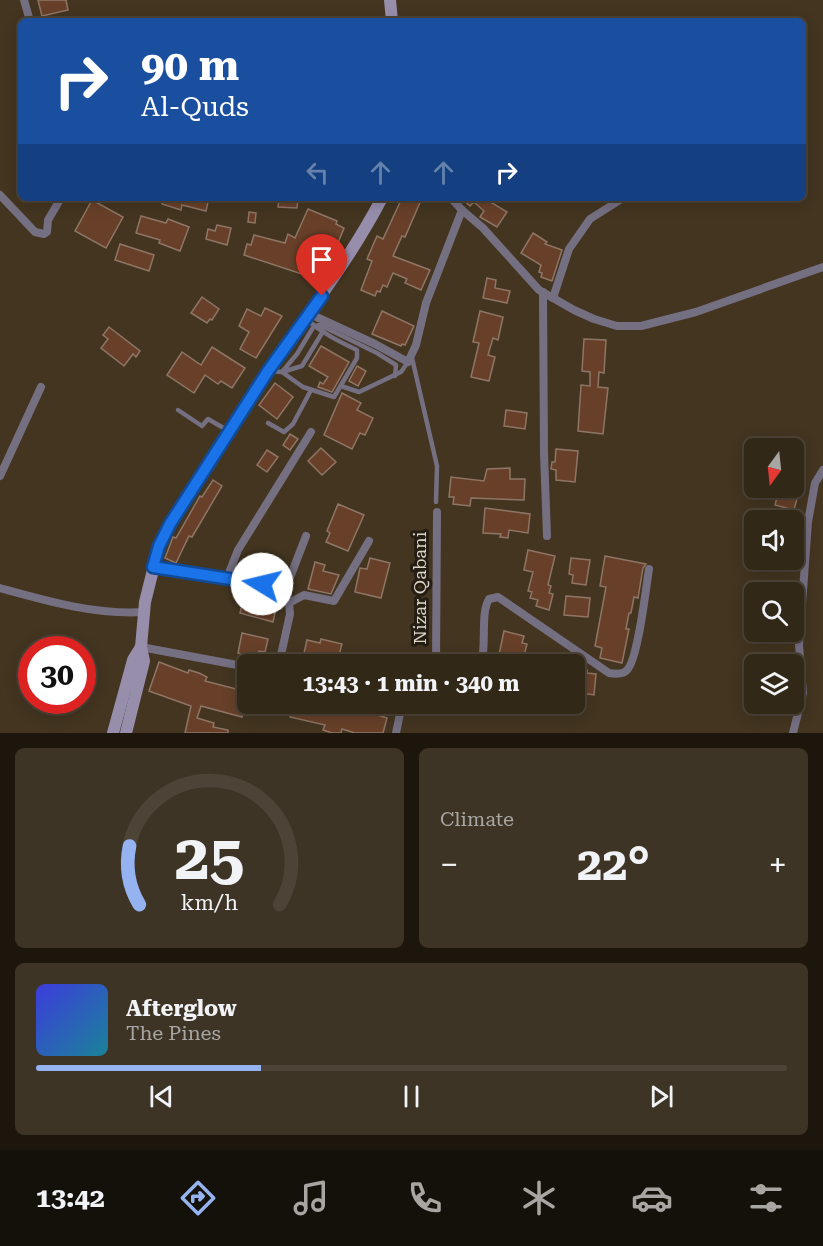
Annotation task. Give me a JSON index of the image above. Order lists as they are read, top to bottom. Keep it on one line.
{"streets":{"street":["Nizar Qabani"]},"north":"bottom","page":{"turn":["90 m","Al-Quds"],"limit":"30","trip":"13:43 · 1 min · 340 m","tile":"Climate","heat":["−","22°","+"],"song":["Afterglow","The Pines"],"tabs":"13:42","gauge":["25","km/h"]}}
